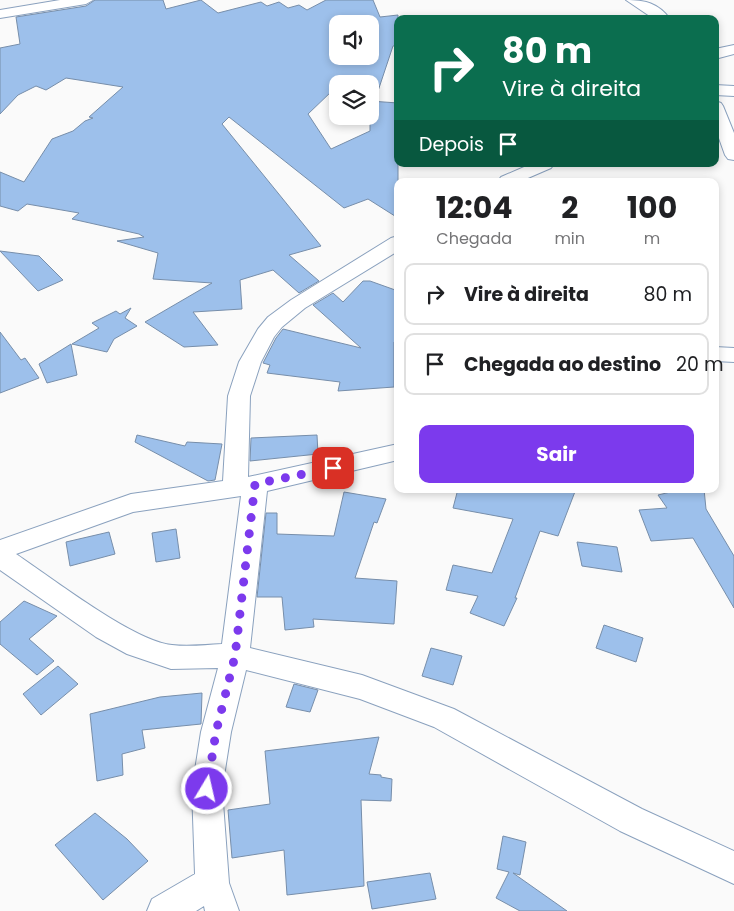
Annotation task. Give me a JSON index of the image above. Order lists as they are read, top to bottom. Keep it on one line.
{"page":{"turn":["80 m","Vire à direita"],"then":"Depois","eta":["12:04","Chegada","2","min","100","m"],"list":[{"name":"Vire à direita","value":"80 m"},{"name":"Chegada ao destino","value":"20 m"}],"buttons":"Sair"}}
